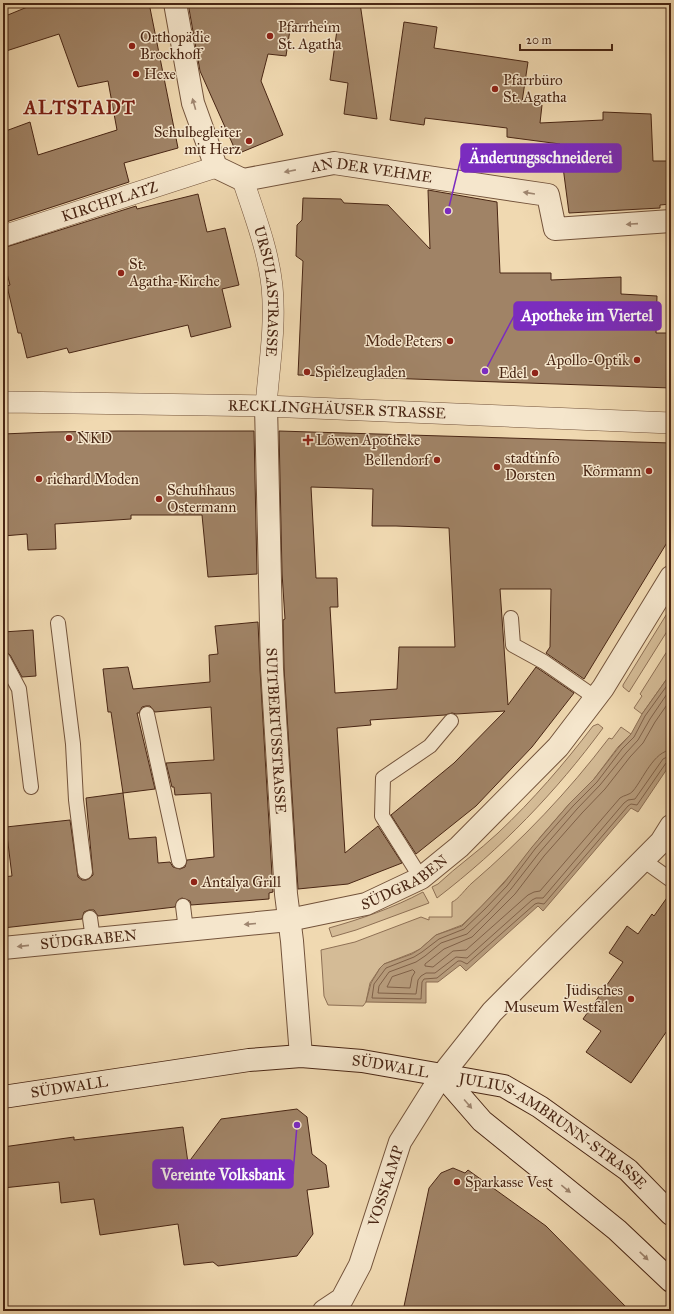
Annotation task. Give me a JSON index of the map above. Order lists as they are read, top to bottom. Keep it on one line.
{"streets":{"street":["AN DER VEHME","KIRCHPLATZ","URSULASTRASSE","RECKLINGHÄUSER STRASSE","SUITBERTUSSTRASSE","SÜDGRABEN","SÜDWALL","JULIUS-AMBRUNN-STRASSE","VOSSKAMP"]},"crossings":[["AN DER VEHME","URSULASTRASSE"],["URSULASTRASSE","RECKLINGHÄUSER STRASSE"],["URSULASTRASSE","SUITBERTUSSTRASSE"],["RECKLINGHÄUSER STRASSE","SUITBERTUSSTRASSE"],["SUITBERTUSSTRASSE","SÜDGRABEN"],["SUITBERTUSSTRASSE","SÜDWALL"],["SÜDWALL","JULIUS-AMBRUNN-STRASSE"],["SÜDWALL","VOSSKAMP"],["JULIUS-AMBRUNN-STRASSE","VOSSKAMP"]],"one_way":["AN DER VEHME"],"districts":["ALTSTADT"],"places":{"other":["Pfarrheim St. Agatha","Orthopädie Brockhoff","Hexe","Pfarrbüro St. Agatha","Schulbegleiter mit Herz","Änderungsschneiderei","St. Agatha-Kirche","Mode Peters","Apollo-Optik","Apotheke im Viertel","Spielzeugladen","Edel","NKD","Bellendorf","stadtinfo Dorsten","Körmann","richard Moden","Schuhhaus Ostermann","Antalya Grill","Jüdisches Museum Westfalen","Vereinte Volksbank","Sparkasse Vest"],"health":["Löwen Apotheke"]},"scale_bar":"20 m"}
